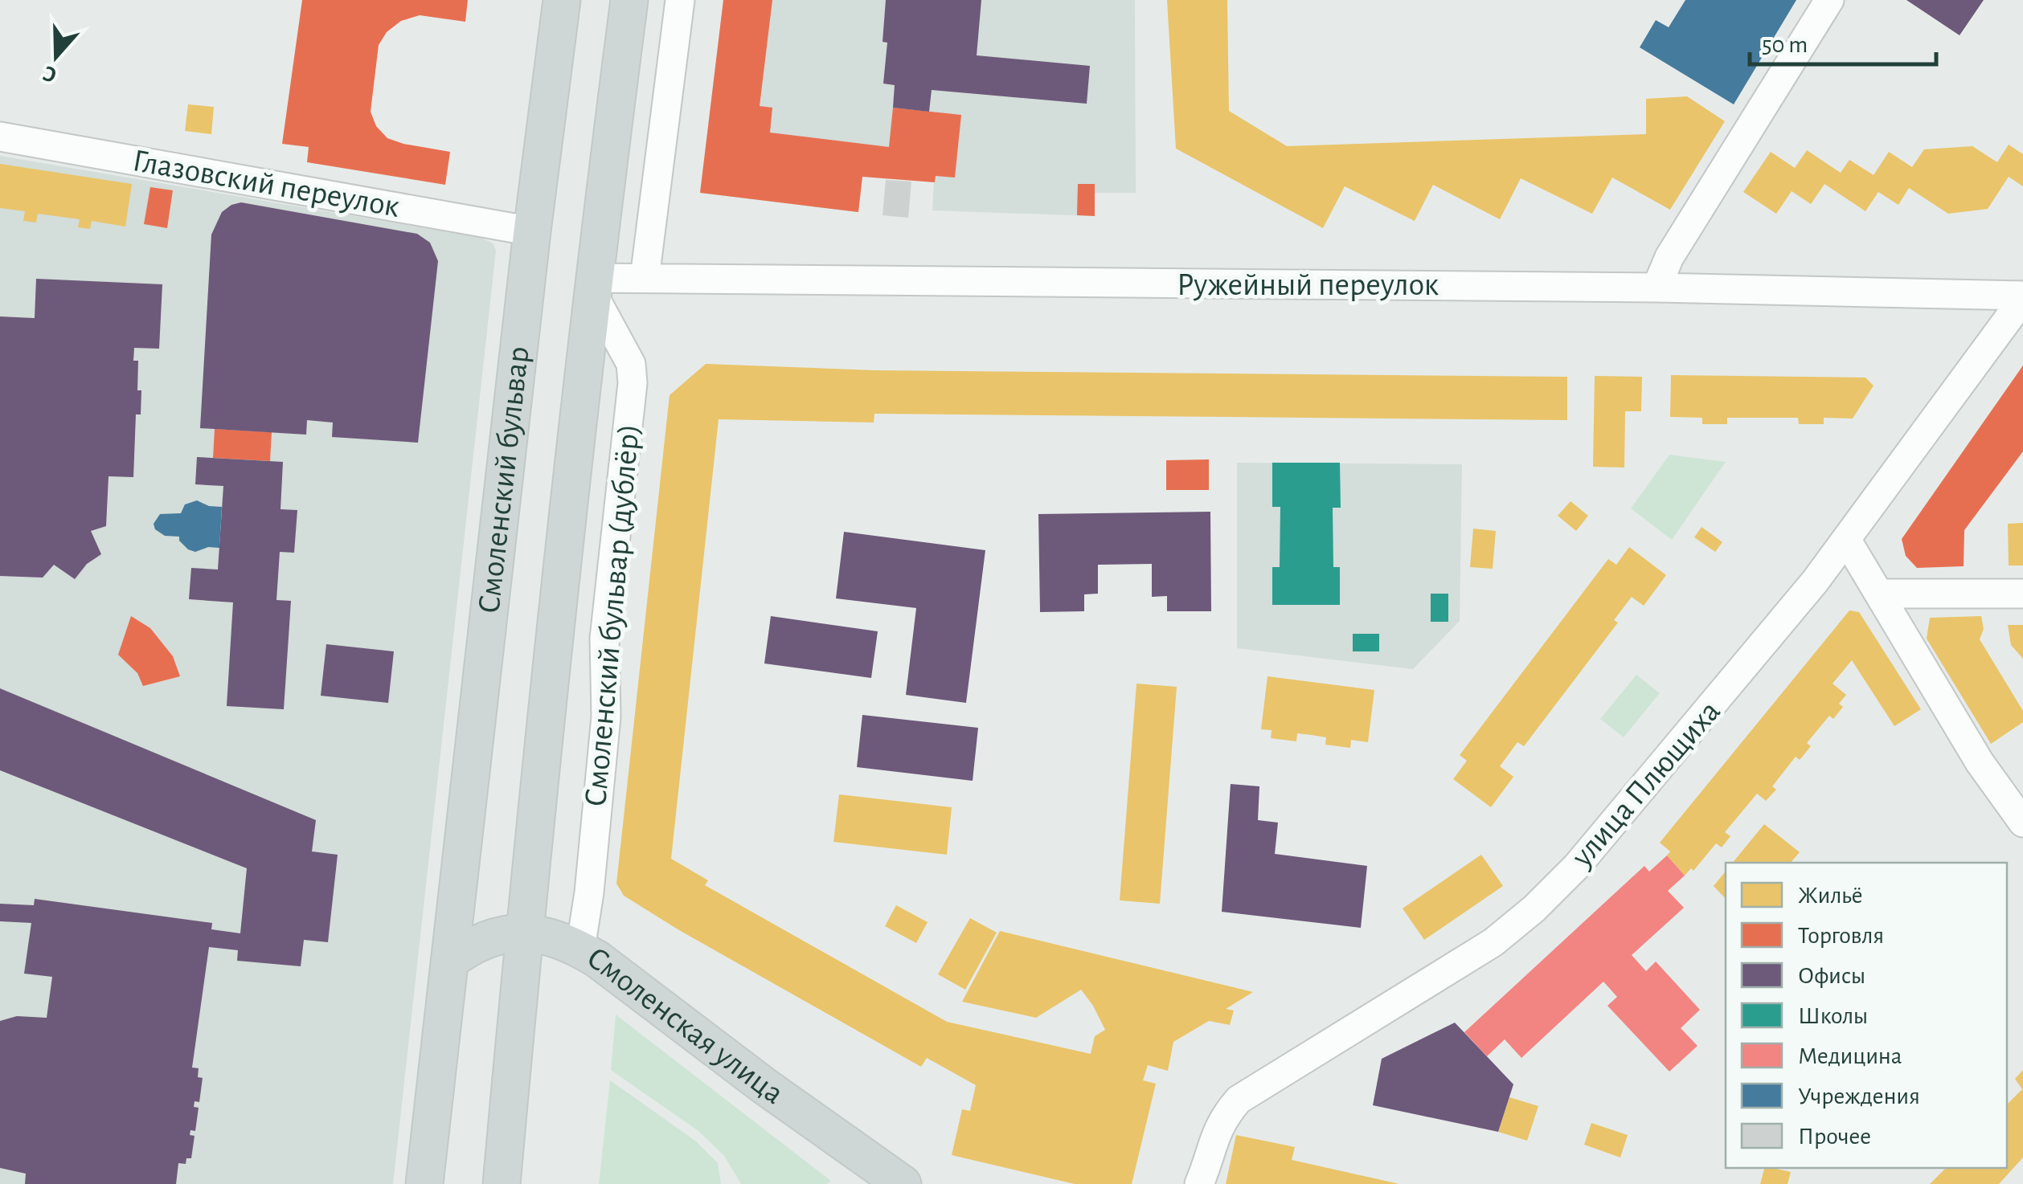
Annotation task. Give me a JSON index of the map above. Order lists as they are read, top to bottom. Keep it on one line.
{"streets":{"main road":["Смоленский бульвар","Смоленская улица"],"street":["Глазовский переулок","Ружейный переулок","Смоленский бульвар (дублёр)","улица Плющиха"]},"crossings":[["Глазовский переулок","Смоленский бульвар"],["Ружейный переулок","Смоленский бульвар"],["Ружейный переулок","Смоленский бульвар (дублёр)"],["Ружейный переулок","улица Плющиха"],["Смоленский бульвар","Смоленский бульвар (дублёр)"],["Смоленский бульвар","Смоленская улица"],["Смоленский бульвар (дублёр)","Смоленская улица"]],"legend":["Жильё","Торговля","Офисы","Школы","Медицина","Учреждения","Прочее"],"scale_bar":"50 m","north":"bottom"}
